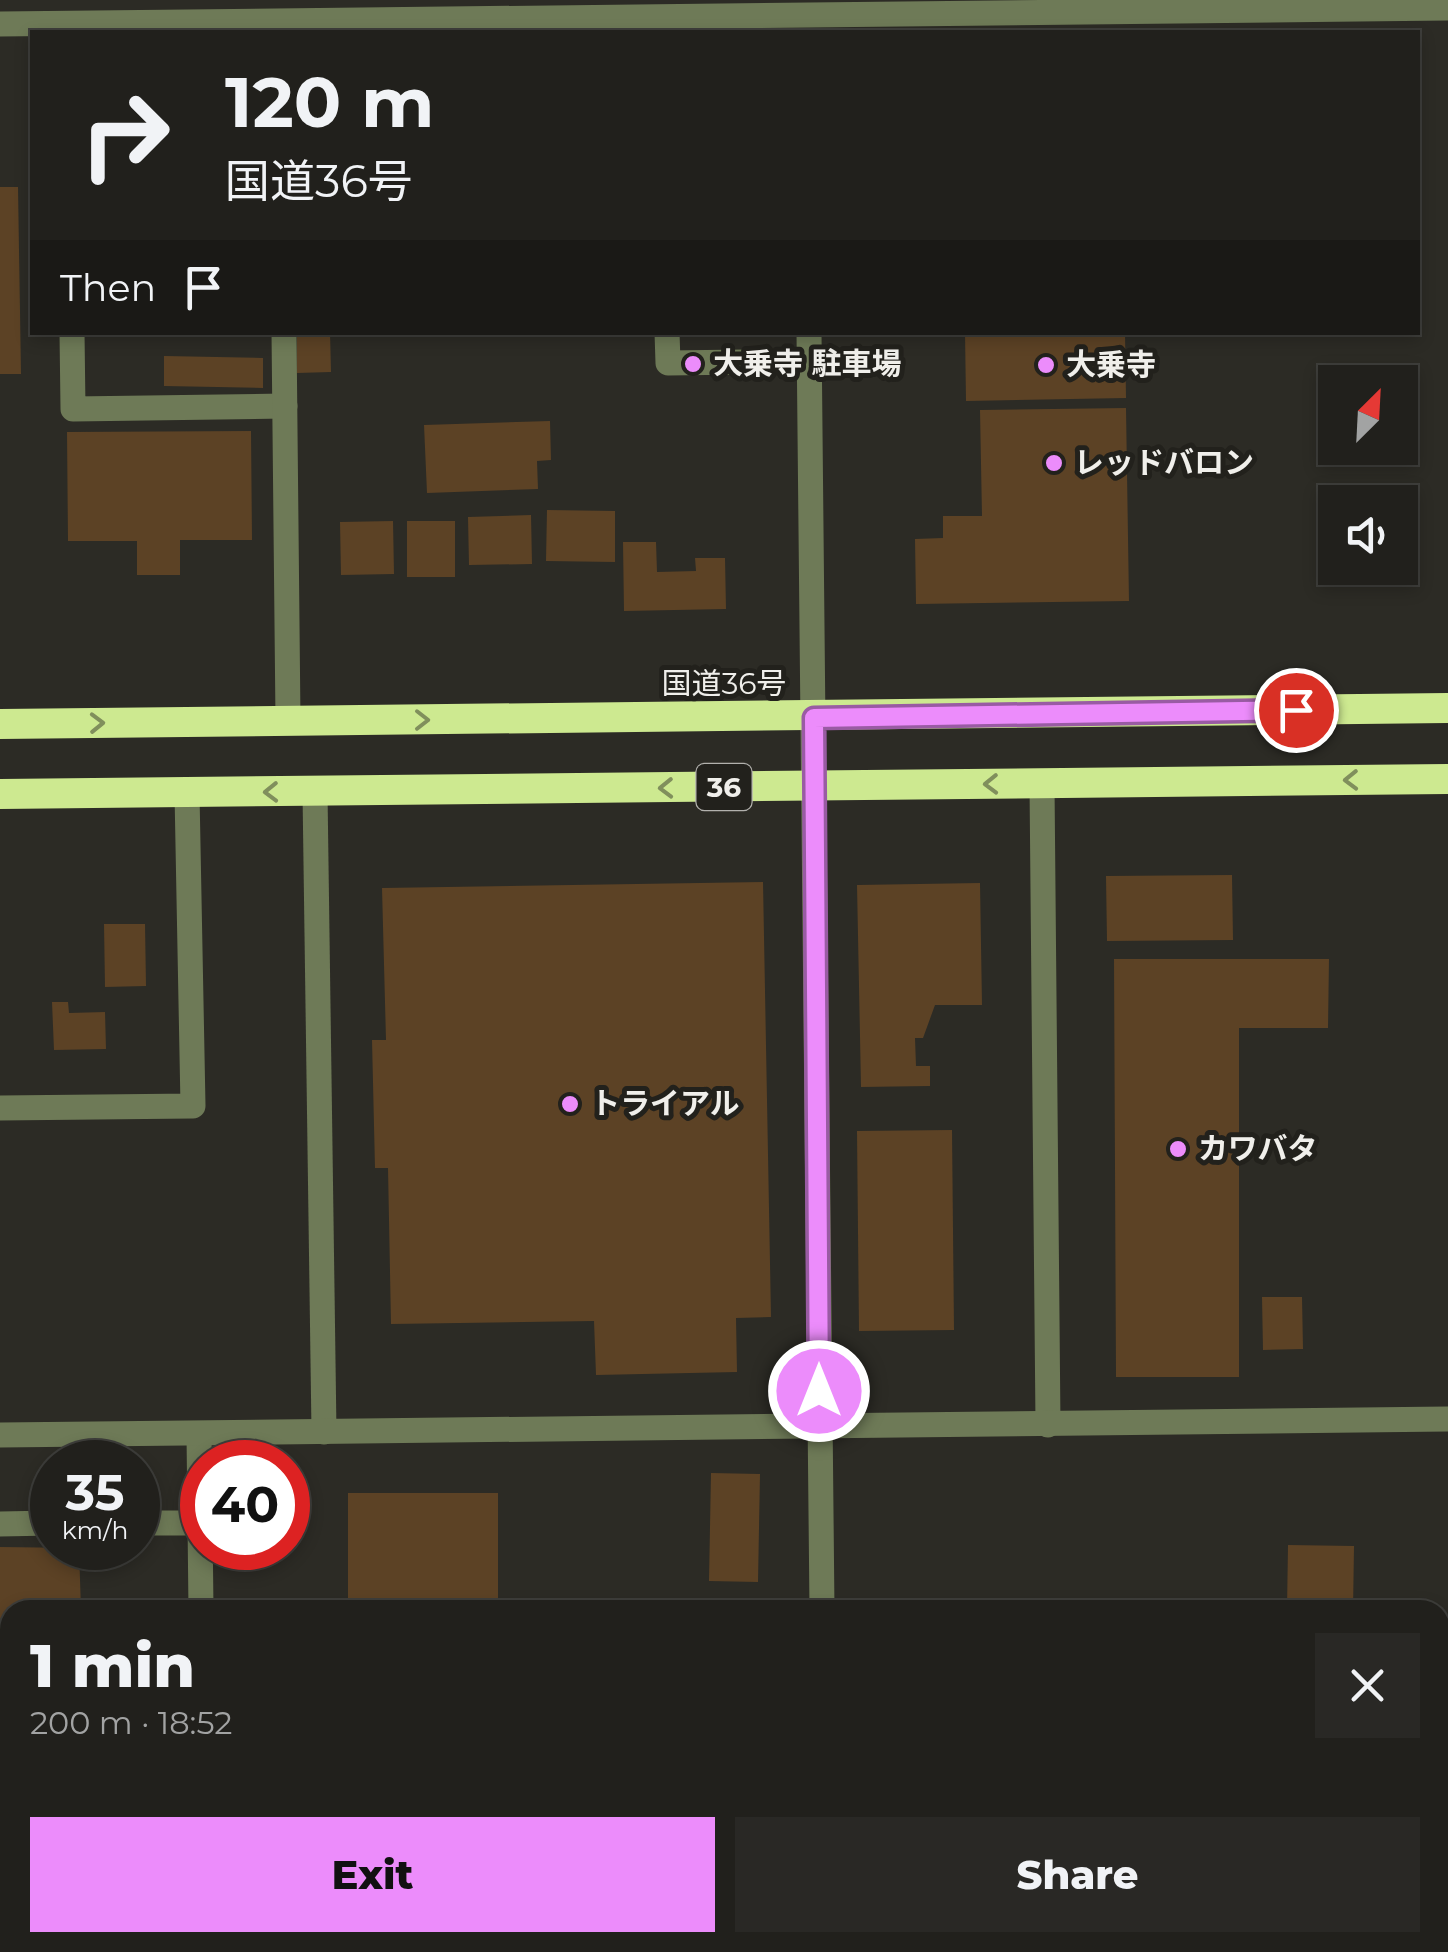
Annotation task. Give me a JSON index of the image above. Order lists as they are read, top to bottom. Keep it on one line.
{"streets":{"highway":["国道36号","36"]},"places":["大乗寺 駐車場","大乗寺","レッドバロン","トライアル","カワバタ"],"north":"top right","page":{"turn":["120 m","国道36号"],"then":"Then","speed":"35 km/h","limit":"40","heading":["1 min","200 m · 18:52"],"buttons":["Exit","Share"]}}
